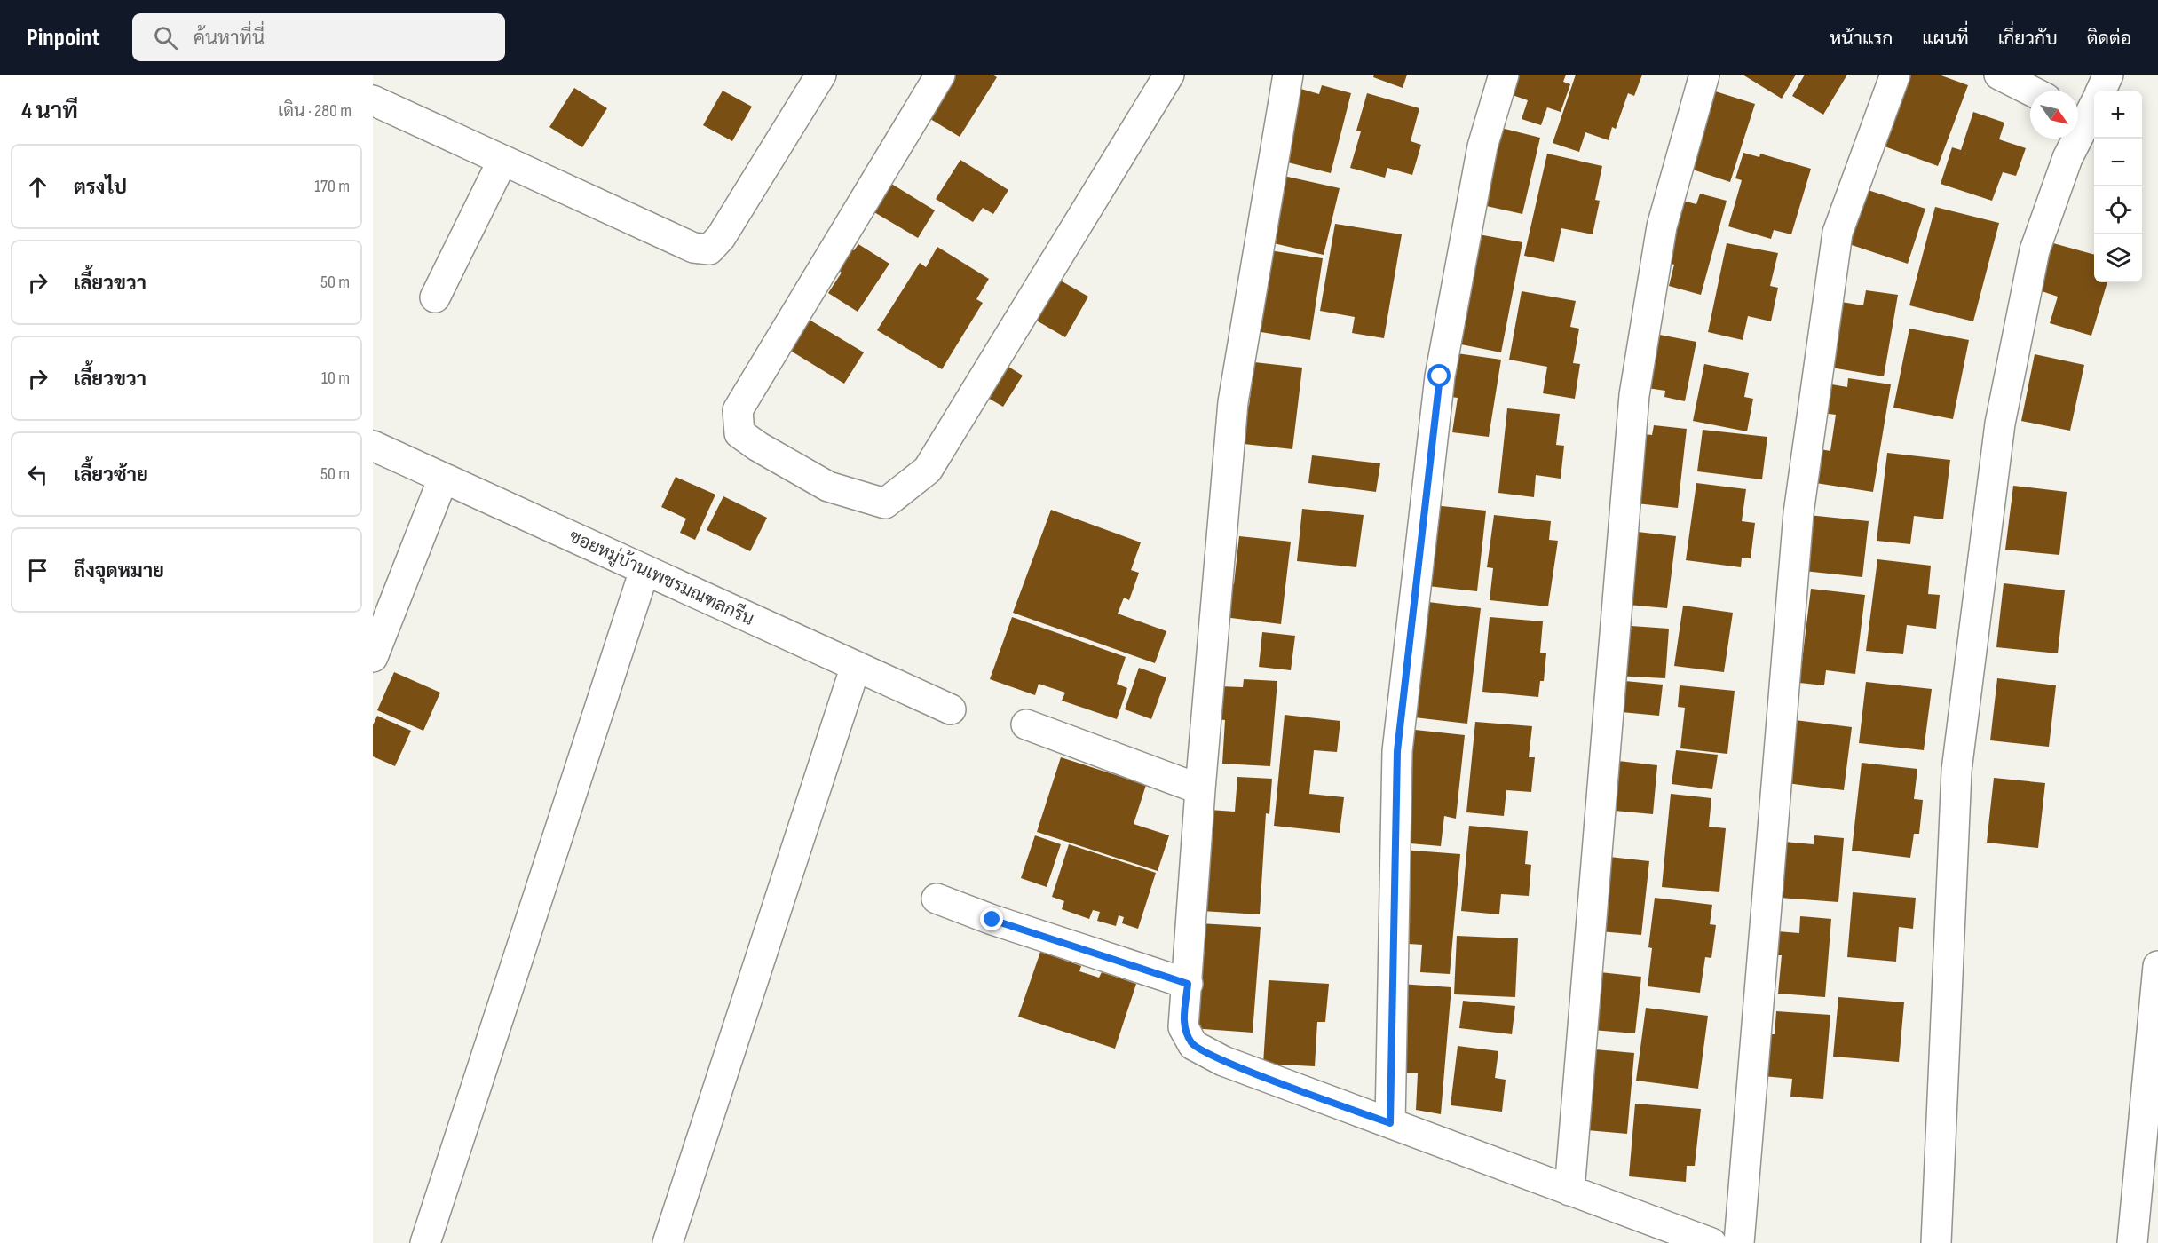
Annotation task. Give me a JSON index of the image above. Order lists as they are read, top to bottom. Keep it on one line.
{"streets":{"street":["ซอยหมู่บ้านเพชรมณฑลกรีน"]},"north":"bottom right","page":{"header":"Pinpoint","search":"ค้นหาที่นี่","nav":["หน้าแรก","แผนที่","เกี่ยวกับ","ติดต่อ"],"heading":["4 นาที","เดิน · 280 m"],"map_buttons":["+","−"],"list":[["ตรงไป","170 m"],["เลี้ยวขวา","50 m"],["เลี้ยวขวา","10 m"],["เลี้ยวซ้าย","50 m"],"ถึงจุดหมาย"]}}
